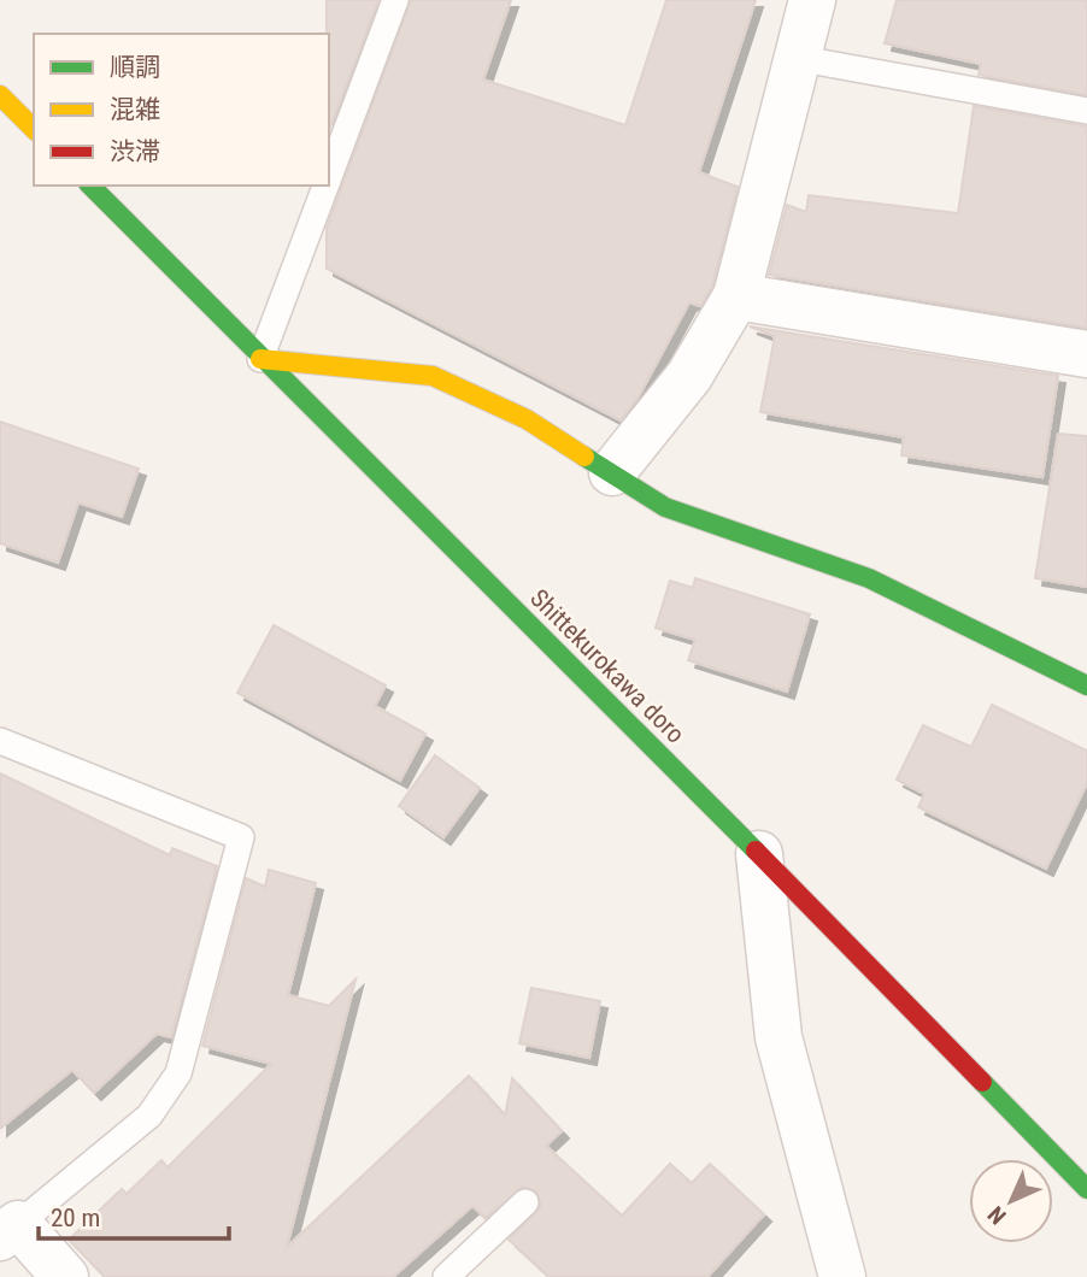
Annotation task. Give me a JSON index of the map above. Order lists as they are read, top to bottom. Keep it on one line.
{"streets":{"street":["Shittekurokawa doro"]},"legend":["順調","混雑","渋滞"],"scale_bar":"20 m","north":"bottom left"}
